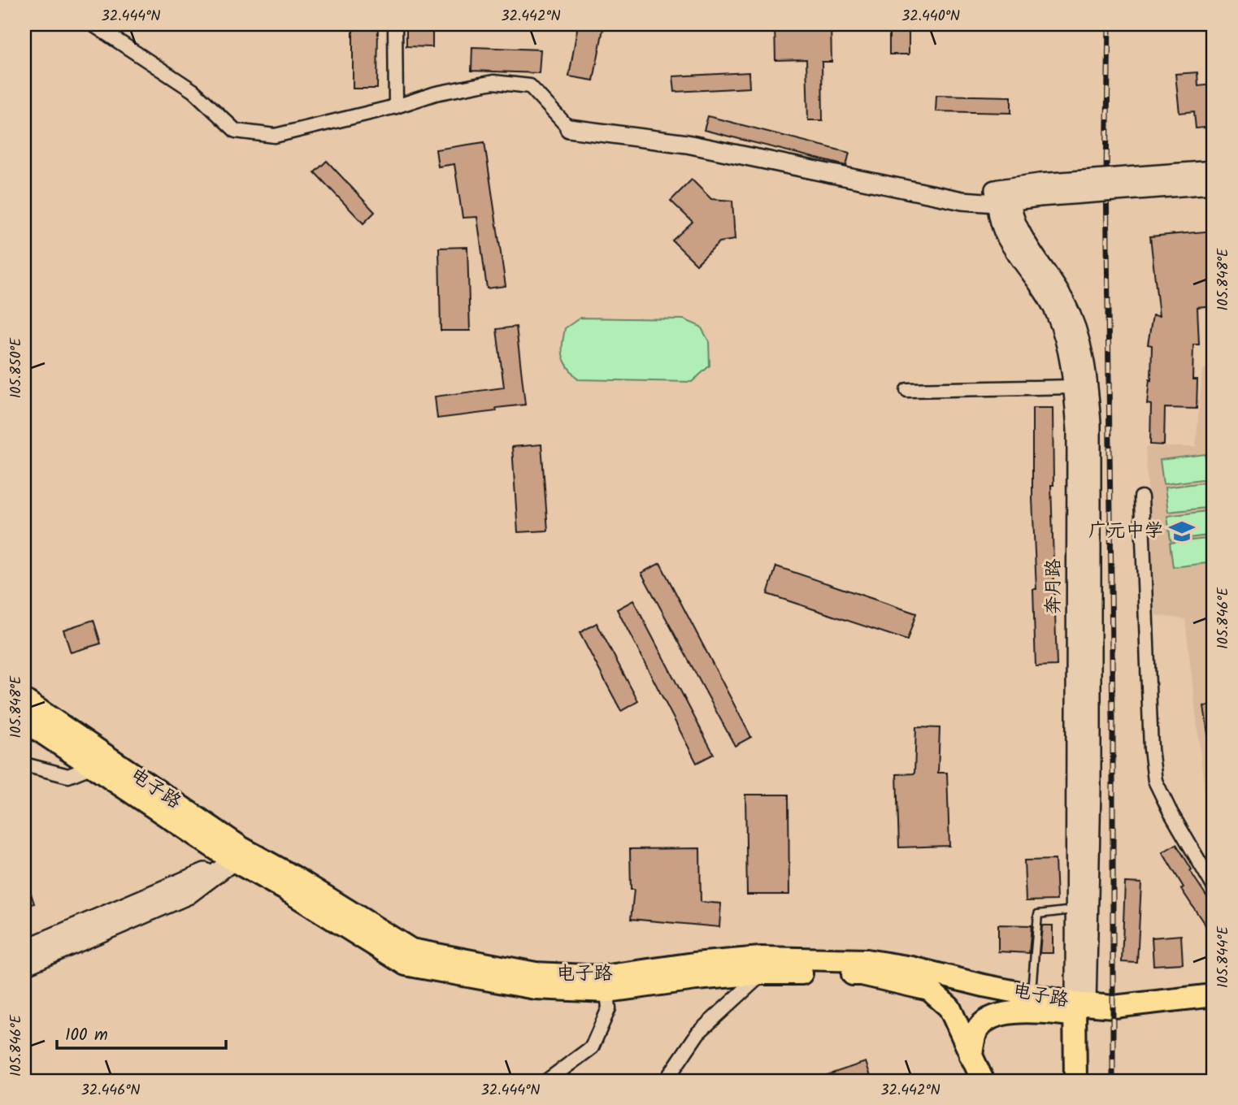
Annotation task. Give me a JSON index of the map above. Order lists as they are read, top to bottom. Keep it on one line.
{"streets":{"main road":["电子路"],"street":["奔月路"]},"crossings":[["奔月路","电子路"]],"places":{"school or university":["广元中学"]},"scale_bar":"100 m","coordinates":["32.444°N","32.442°N","32.440°N","105.848°E","105.850°E","105.846°E","105.844°E","32.446°N"]}
